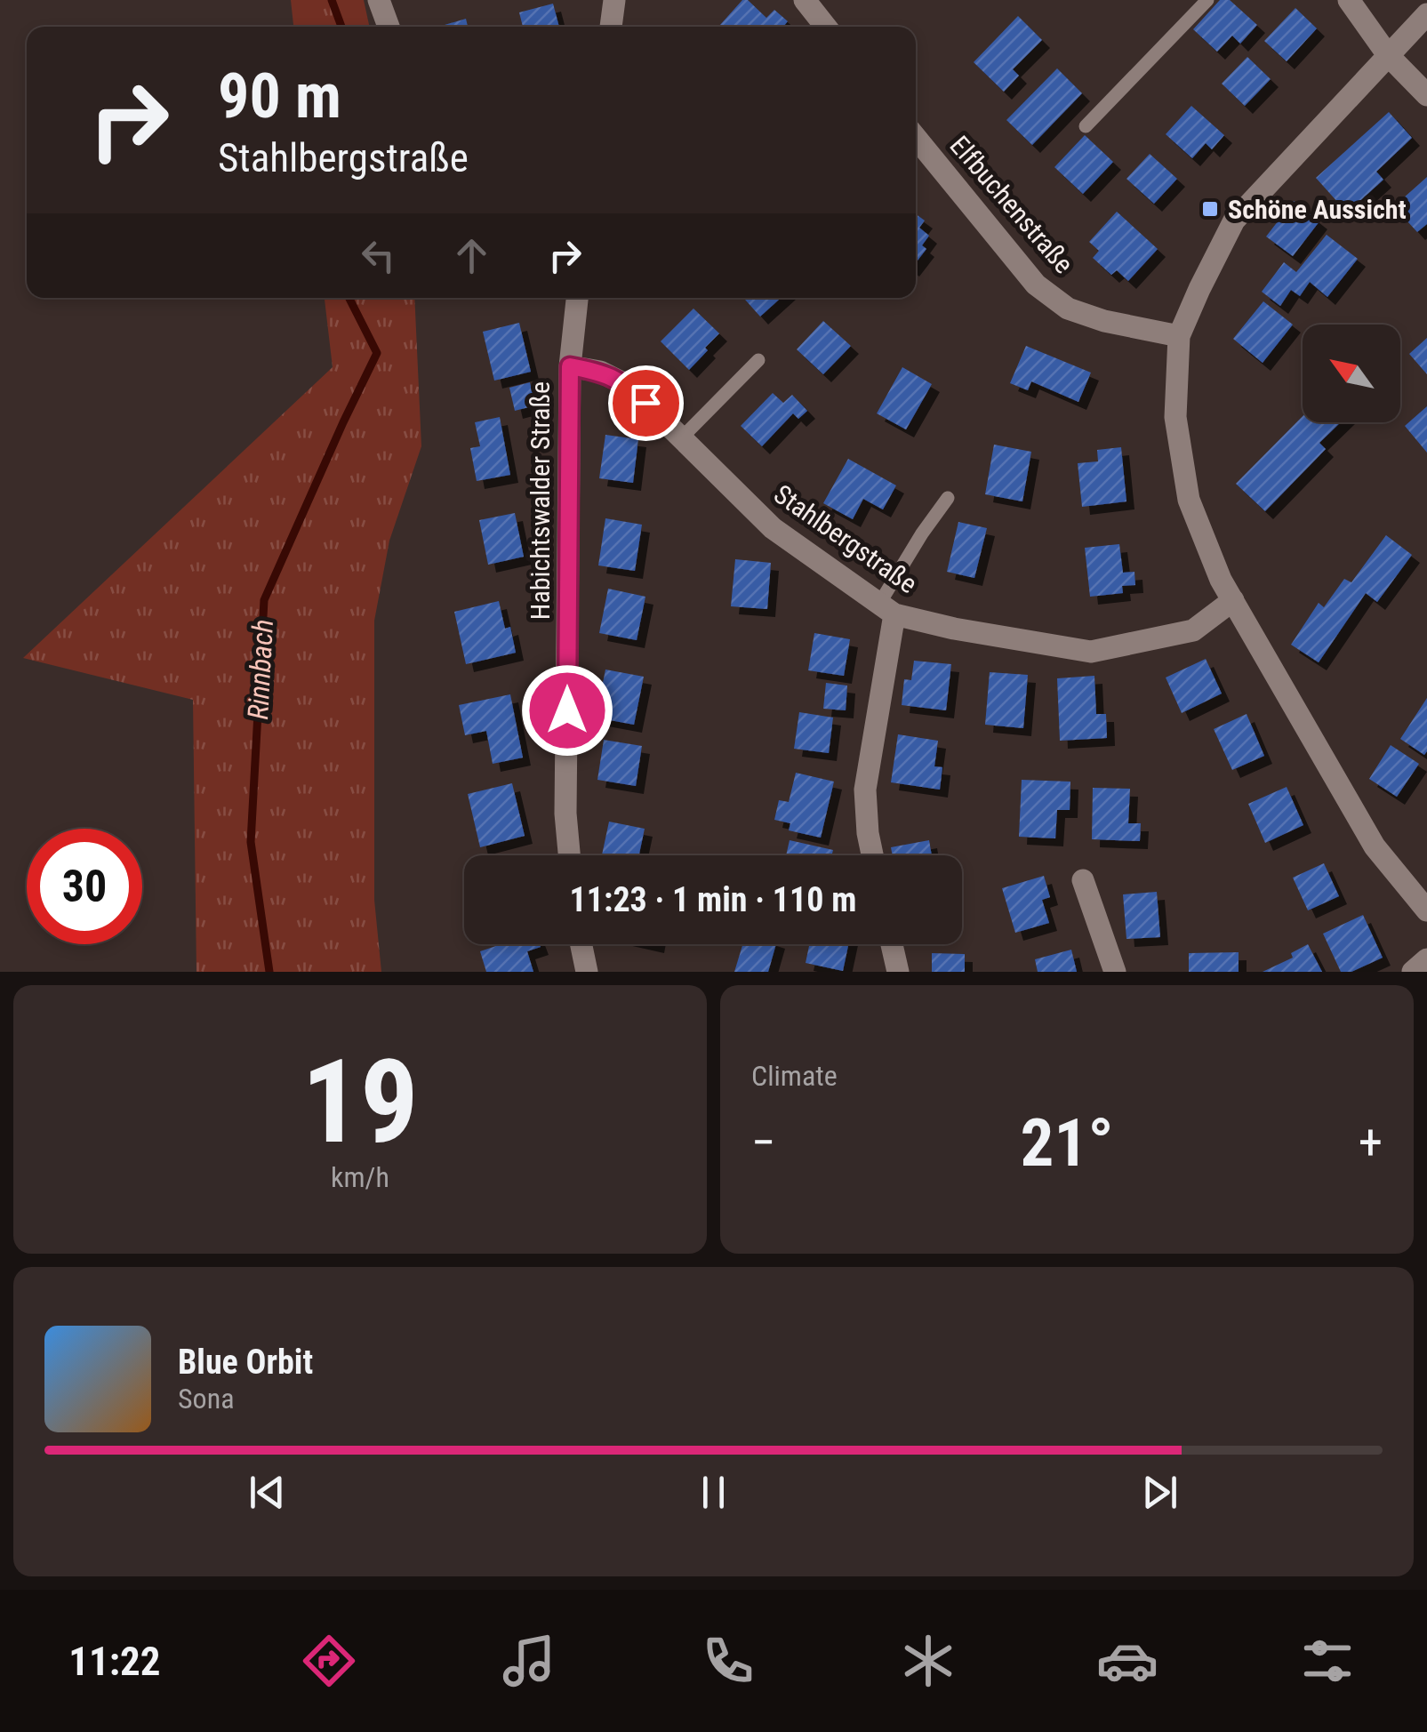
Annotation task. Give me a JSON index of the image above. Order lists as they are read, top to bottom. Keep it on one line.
{"streets":{"street":["Elfbuchenstraße","Habichtswalder Straße","Stahlbergstraße"]},"crossings":[["Habichtswalder Straße","Stahlbergstraße"]],"water":["Rinnbach"],"places":{"transit":["Schöne Aussicht"]},"north":"top left","page":{"turn":["90 m","Stahlbergstraße"],"limit":"30","trip":"11:23 · 1 min · 110 m","tile":[["19","km/h"],"Climate"],"heat":["−","21°","+"],"song":["Blue Orbit","Sona"],"tabs":"11:22"}}
